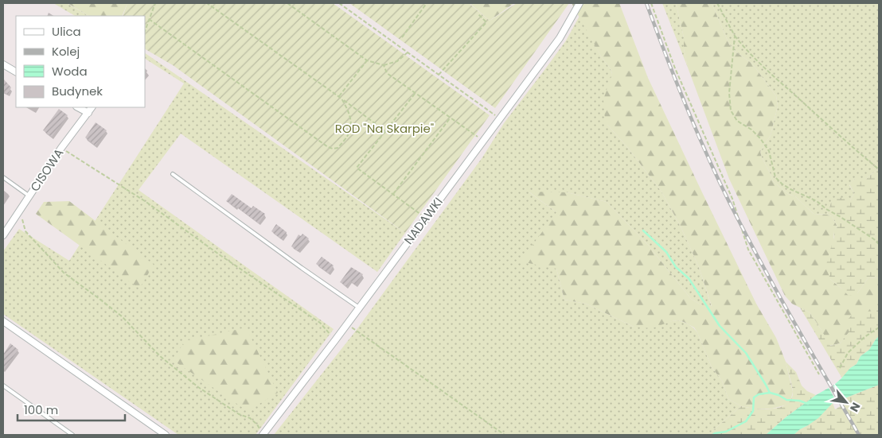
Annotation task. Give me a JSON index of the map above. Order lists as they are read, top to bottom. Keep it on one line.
{"streets":{"street":["CISOWA","NADAWKI"]},"parks":["ROD \"Na Skarpie\""],"legend":["Ulica","Kolej","Woda","Budynek"],"scale_bar":"100 m","north":"bottom right"}
